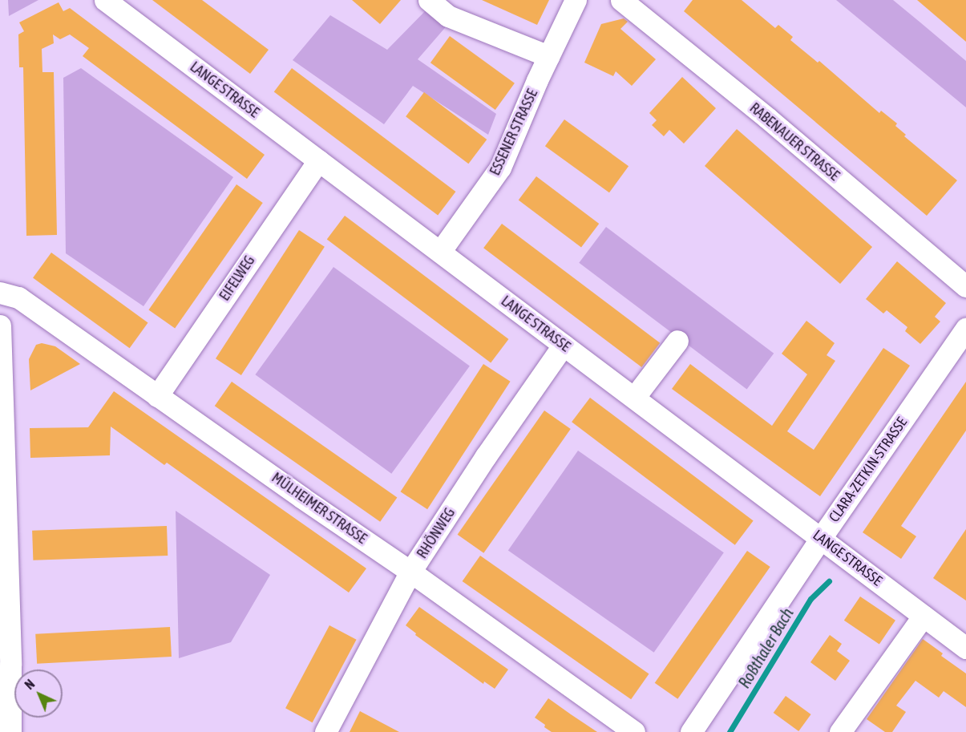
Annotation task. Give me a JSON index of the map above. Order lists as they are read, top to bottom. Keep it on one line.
{"streets":{"street":["LANGE STRASSE","ESSENER STRASSE","RABENAUER STRASSE","EIFELWEG","CLARA-ZETKIN-STRASSE","MÜLHEIMER STRASSE","RHÖNWEG"]},"crossings":[["LANGE STRASSE","ESSENER STRASSE"],["LANGE STRASSE","EIFELWEG"],["LANGE STRASSE","CLARA-ZETKIN-STRASSE"],["LANGE STRASSE","RHÖNWEG"],["EIFELWEG","MÜLHEIMER STRASSE"],["MÜLHEIMER STRASSE","RHÖNWEG"]],"water":["Roßthaler Bach"],"north":"top left"}
